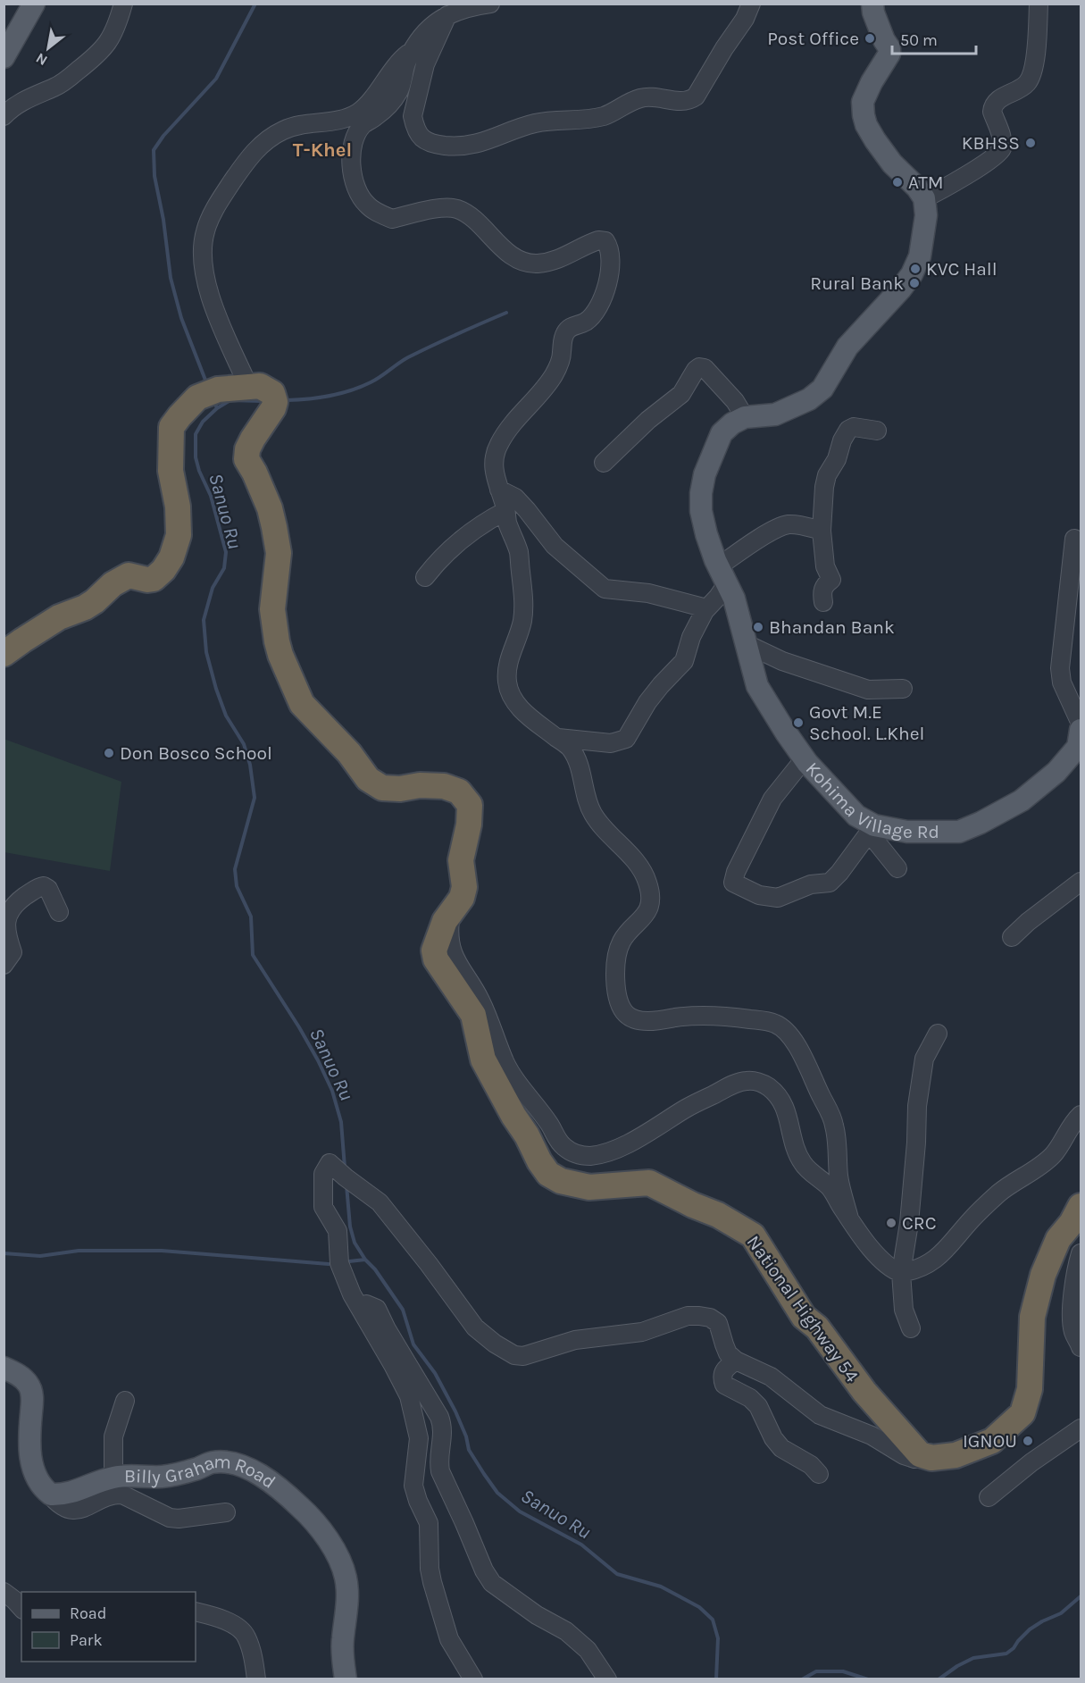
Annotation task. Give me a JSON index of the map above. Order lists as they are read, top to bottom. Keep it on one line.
{"streets":{"highway":["National Highway 54"],"main road":["Kohima Village Rd","Billy Graham Road"]},"districts":["T-Khel"],"water":["Sanuo Ru"],"places":["Post Office","KBHSS","ATM","KVC Hall","Rural Bank","Bhandan Bank","Govt M.E School. L.Khel","Don Bosco School","CRC","IGNOU"],"legend":["Road","Park"],"scale_bar":"50 m","north":"bottom left"}
